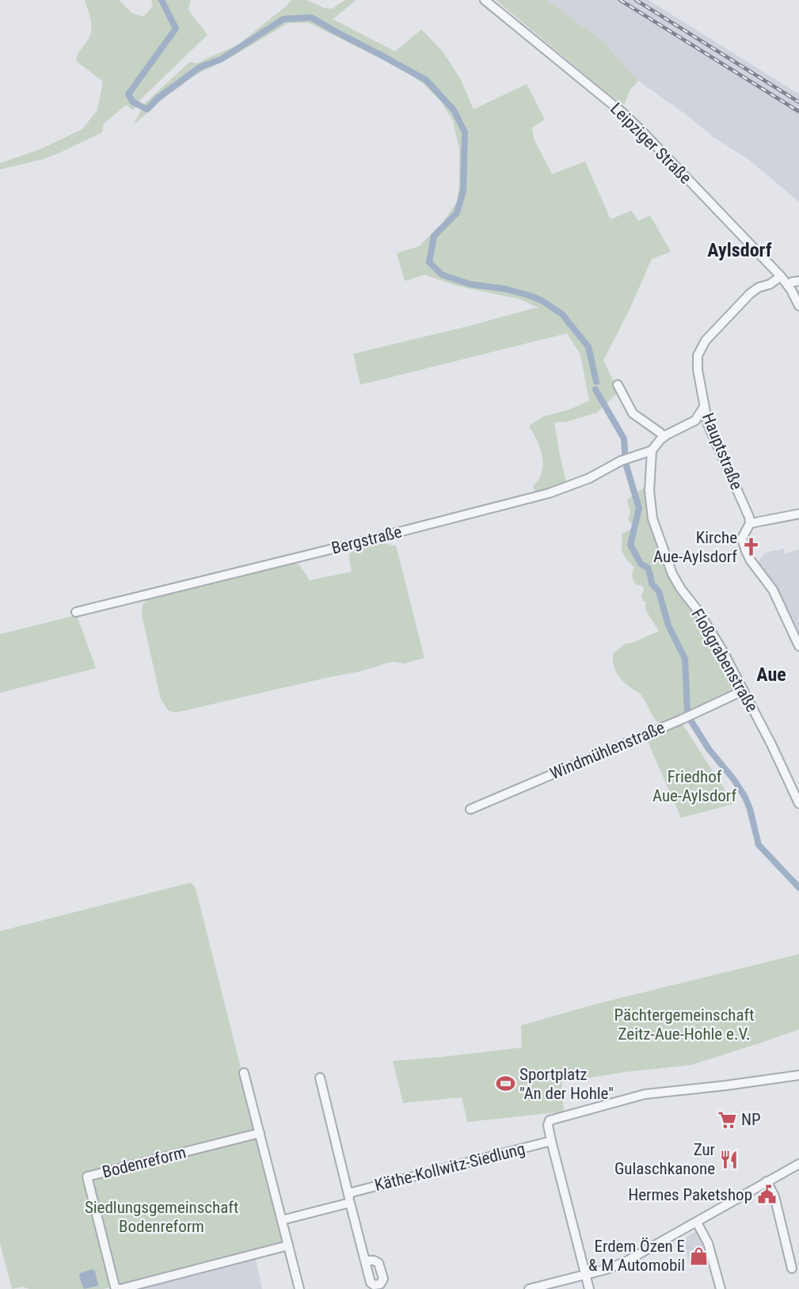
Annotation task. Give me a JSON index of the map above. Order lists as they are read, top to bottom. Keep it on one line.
{"streets":{"street":["Leipziger Straße","Hauptstraße","Bergstraße","Floßgrabenstraße","Windmühlenstraße","Bodenreform","Käthe-Kollwitz-Siedlung"]},"crossings":[["Leipziger Straße","Hauptstraße"],["Bergstraße","Floßgrabenstraße"],["Floßgrabenstraße","Windmühlenstraße"]],"districts":["Aylsdorf","Aue"],"parks":["Friedhof Aue-Aylsdorf","Pächtergemeinschaft Zeitz-Aue-Hohle e.V.","Siedlungsgemeinschaft Bodenreform"],"places":{"church":["Kirche Aue-Aylsdorf"],"sports":["Sportplatz \"An der Hohle\""],"supermarket":["NP"],"restaurant":["Zur Gulaschkanone"],"public building":["Hermes Paketshop"],"shop":["Erdem Özen E & M Automobil"]}}
